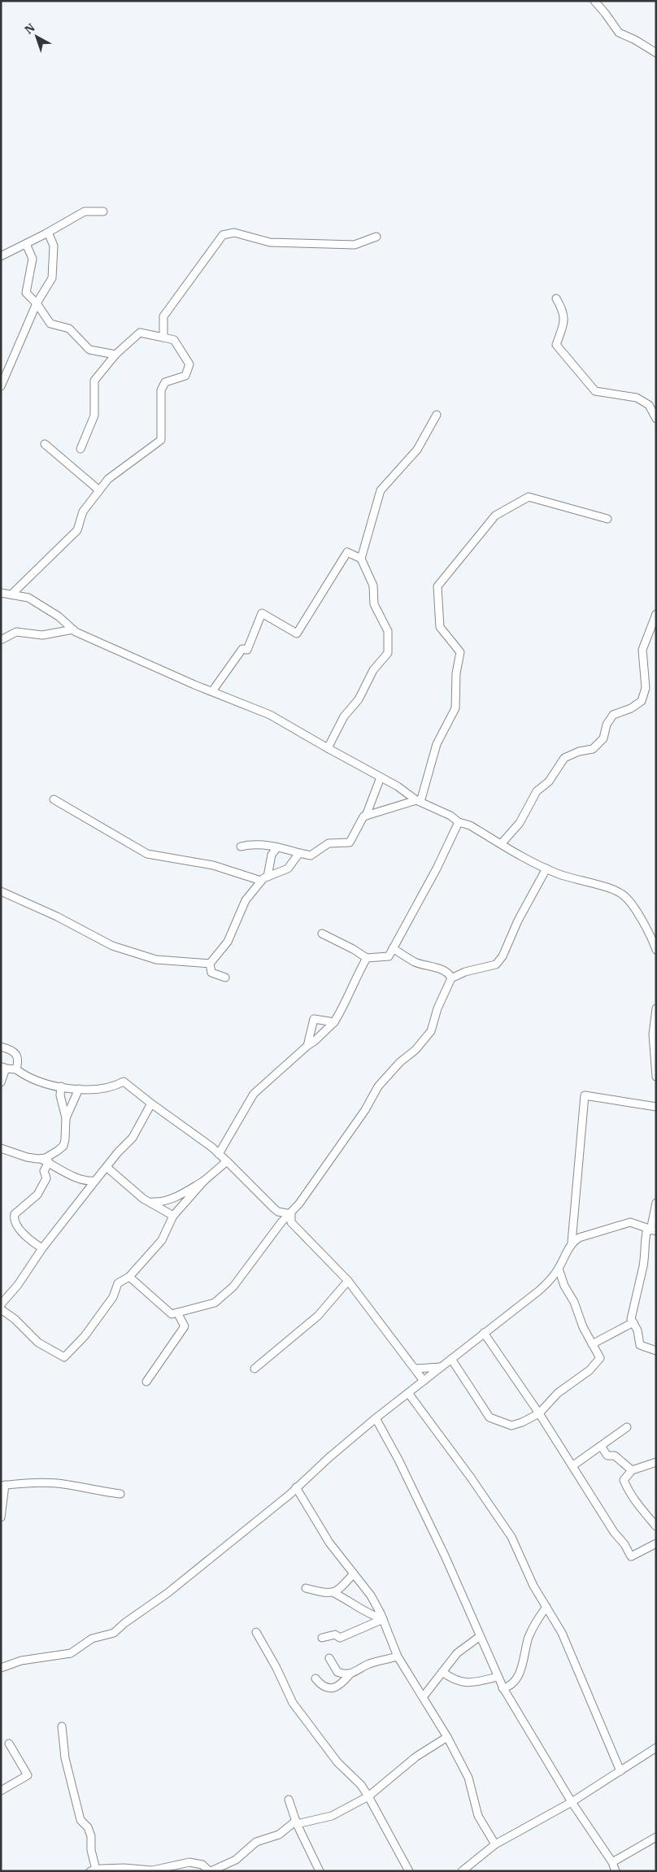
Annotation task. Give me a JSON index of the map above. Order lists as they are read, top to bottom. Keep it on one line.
{"north":"top left"}
